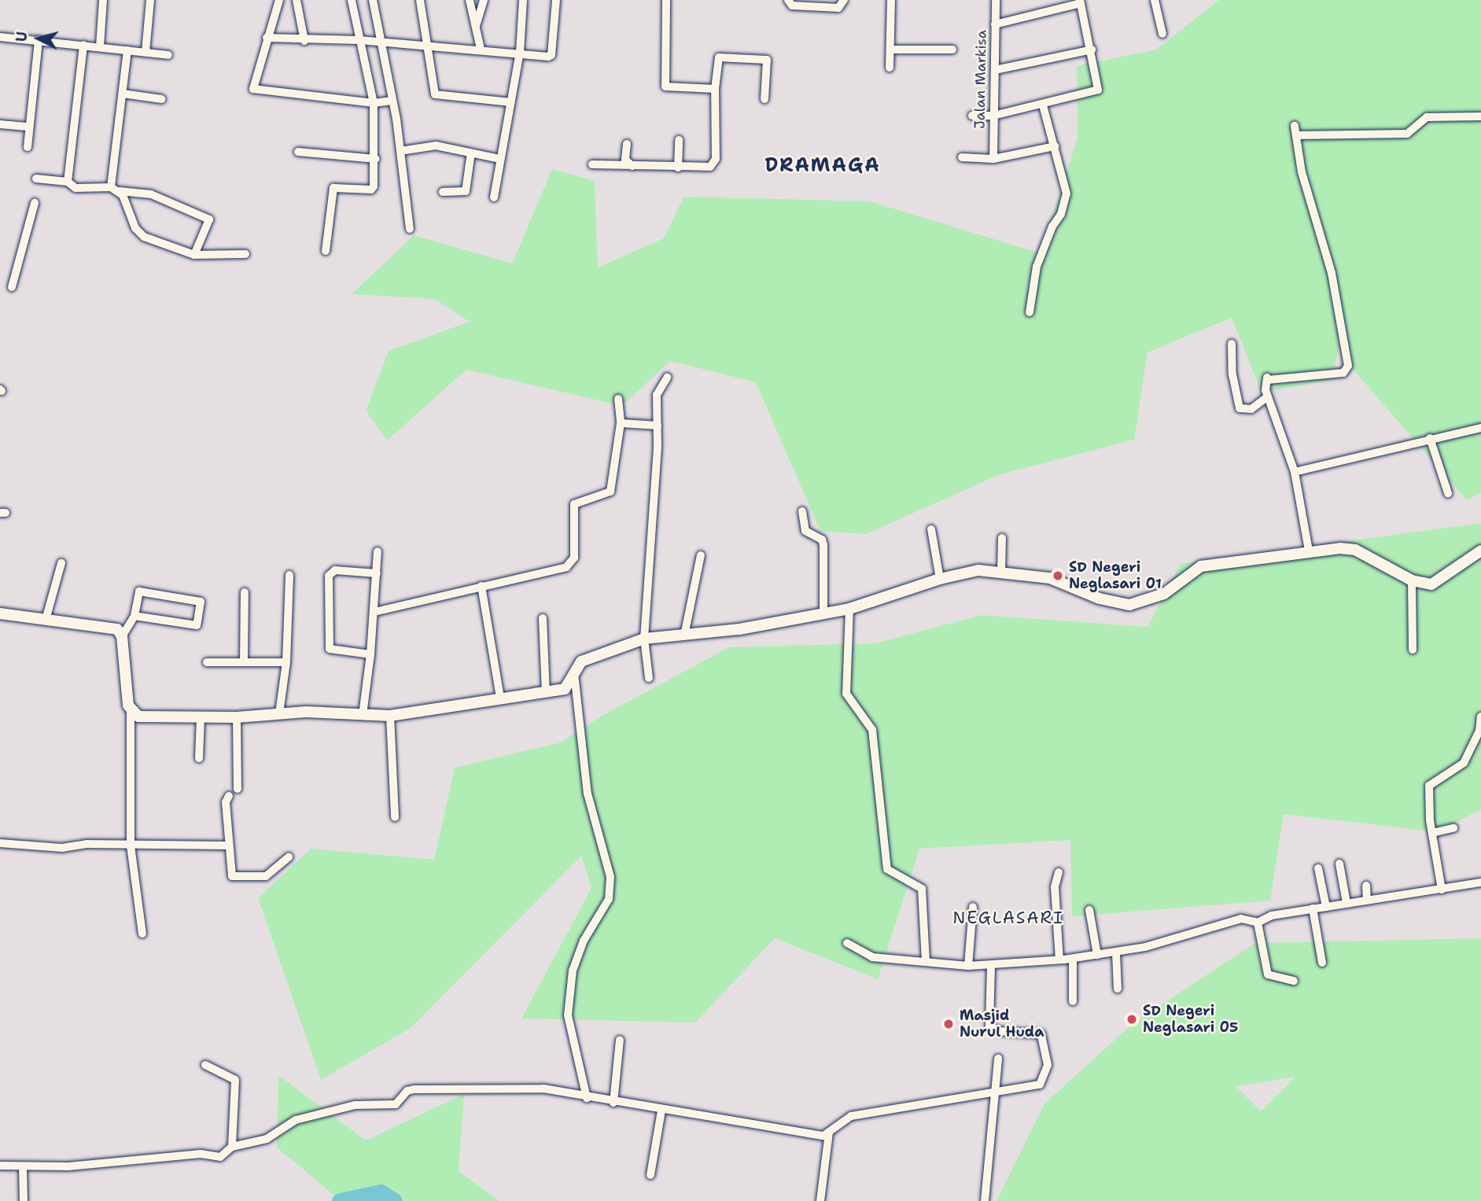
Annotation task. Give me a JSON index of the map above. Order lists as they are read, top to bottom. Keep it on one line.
{"streets":{"street":["Jalan Markisa"]},"districts":["DRAMAGA","NEGLASARI"],"places":["SD Negeri Neglasari 01","SD Negeri Neglasari 05","Masjid Nurul Huda"],"north":"left"}
